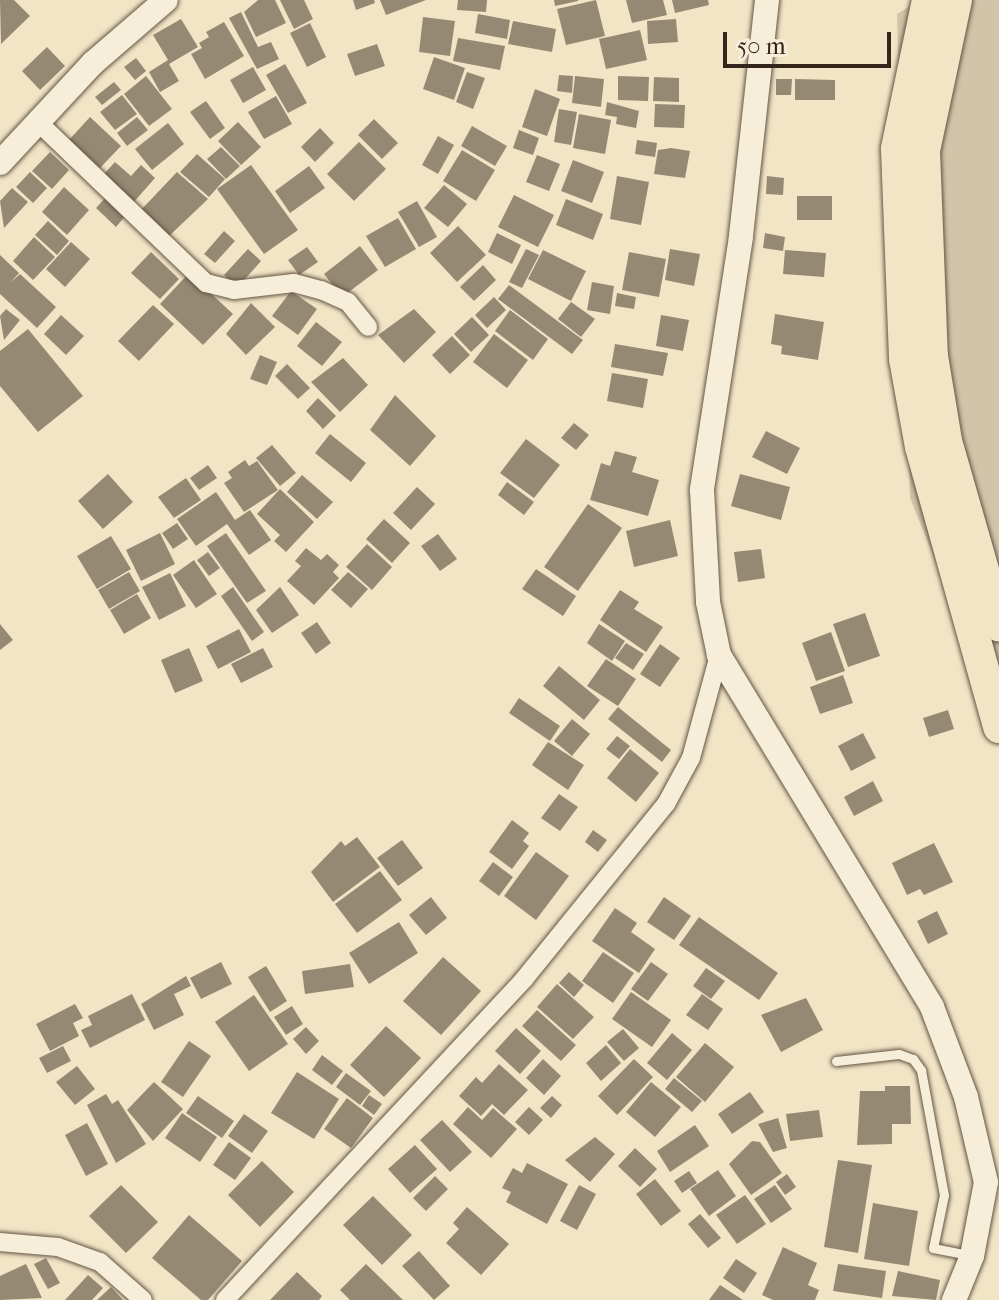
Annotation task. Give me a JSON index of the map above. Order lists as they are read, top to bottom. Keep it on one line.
{"scale_bar":"50 m"}
